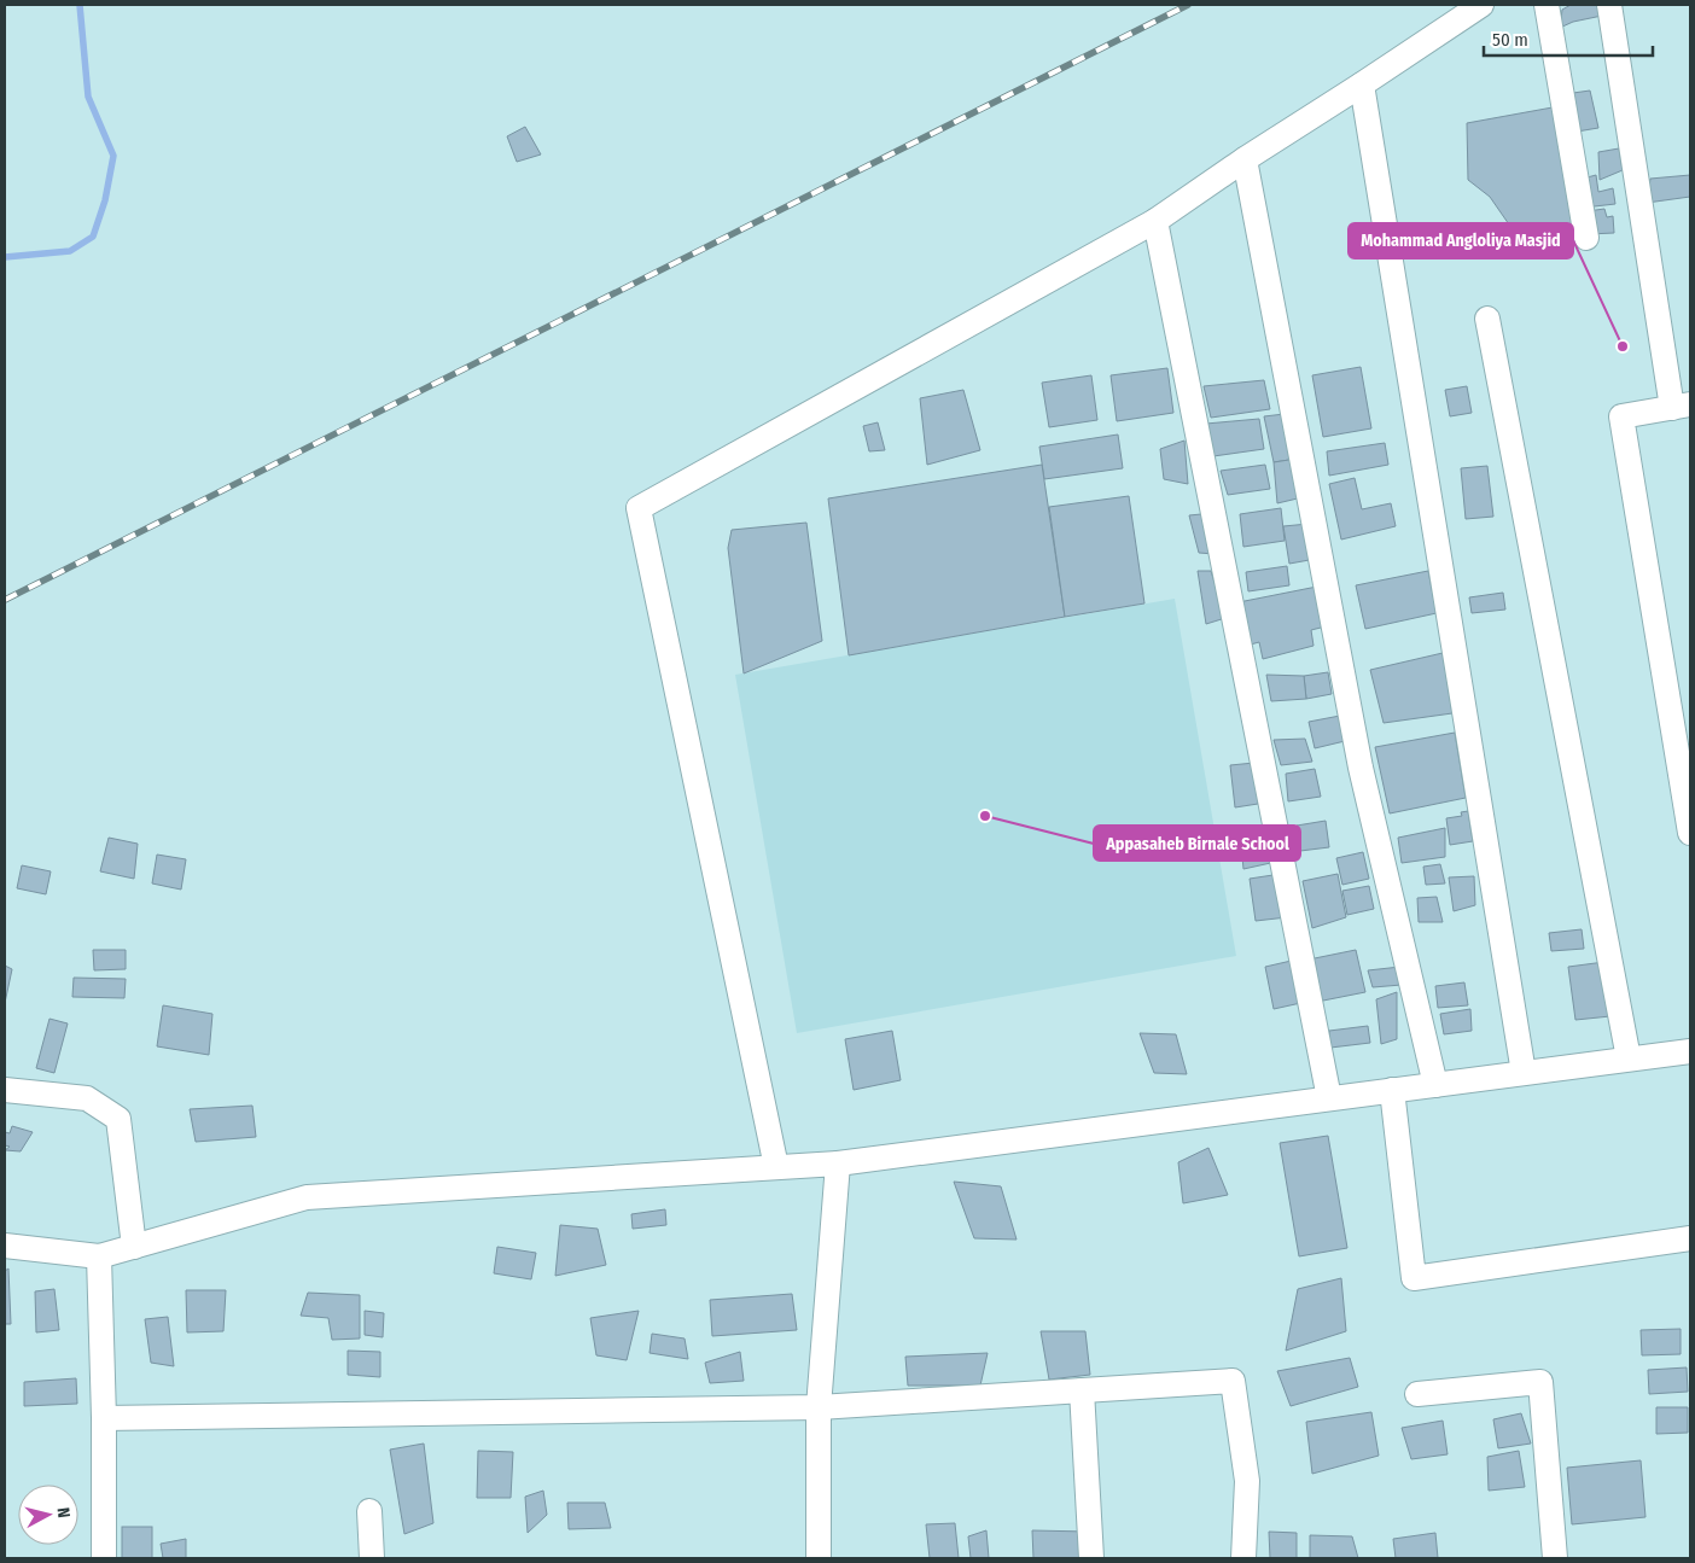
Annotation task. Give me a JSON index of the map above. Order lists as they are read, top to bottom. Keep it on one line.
{"places":["Mohammad Angloliya Masjid","Appasaheb Birnale School"],"scale_bar":"50 m","north":"right"}
